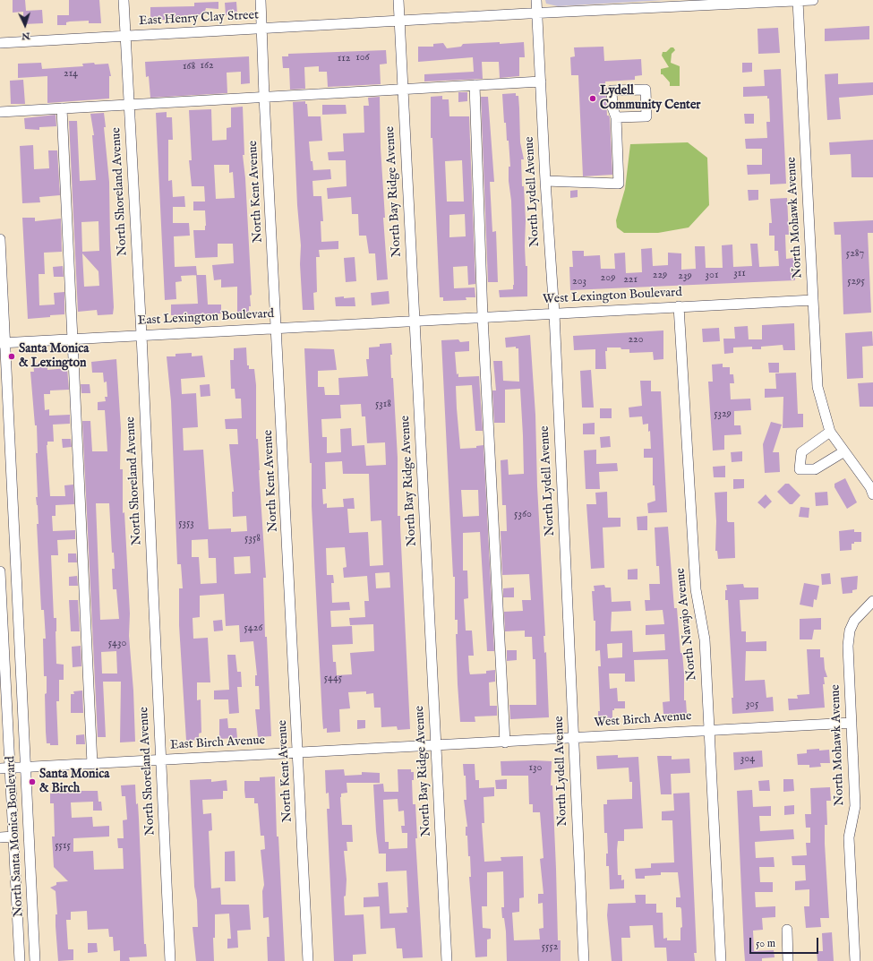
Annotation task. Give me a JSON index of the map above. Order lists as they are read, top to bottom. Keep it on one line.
{"streets":{"street":["East Henry Clay Street","North Shoreland Avenue","North Kent Avenue","North Bay Ridge Avenue","North Lydell Avenue","North Mohawk Avenue","West Lexington Boulevard","East Lexington Boulevard","North Navajo Avenue","West Birch Avenue","East Birch Avenue","North Santa Monica Boulevard"]},"crossings":[["East Henry Clay Street","North Shoreland Avenue"],["East Henry Clay Street","North Kent Avenue"],["East Henry Clay Street","North Bay Ridge Avenue"],["East Henry Clay Street","North Lydell Avenue"],["East Henry Clay Street","North Mohawk Avenue"],["North Shoreland Avenue","East Lexington Boulevard"],["North Shoreland Avenue","East Birch Avenue"],["North Kent Avenue","East Lexington Boulevard"],["North Kent Avenue","East Birch Avenue"],["North Bay Ridge Avenue","West Lexington Boulevard"],["North Bay Ridge Avenue","East Lexington Boulevard"],["North Bay Ridge Avenue","West Birch Avenue"],["North Bay Ridge Avenue","East Birch Avenue"],["North Lydell Avenue","West Lexington Boulevard"],["North Lydell Avenue","West Birch Avenue"],["North Mohawk Avenue","West Lexington Boulevard"],["North Mohawk Avenue","West Birch Avenue"],["West Lexington Boulevard","East Lexington Boulevard"],["West Lexington Boulevard","North Navajo Avenue"],["East Lexington Boulevard","North Santa Monica Boulevard"],["North Navajo Avenue","West Birch Avenue"],["West Birch Avenue","East Birch Avenue"],["East Birch Avenue","North Santa Monica Boulevard"]],"places":["Lydell Community Center","Santa Monica & Lexington","Santa Monica & Birch"],"house_numbers":["106","112","162","168","214","5287","311","229","301","239","209","221","203","5295","220","5318","5329","5360","5353","5358","5426","5430","5445","305","304","130","5515","5552"],"scale_bar":"50 m","north":"bottom"}
